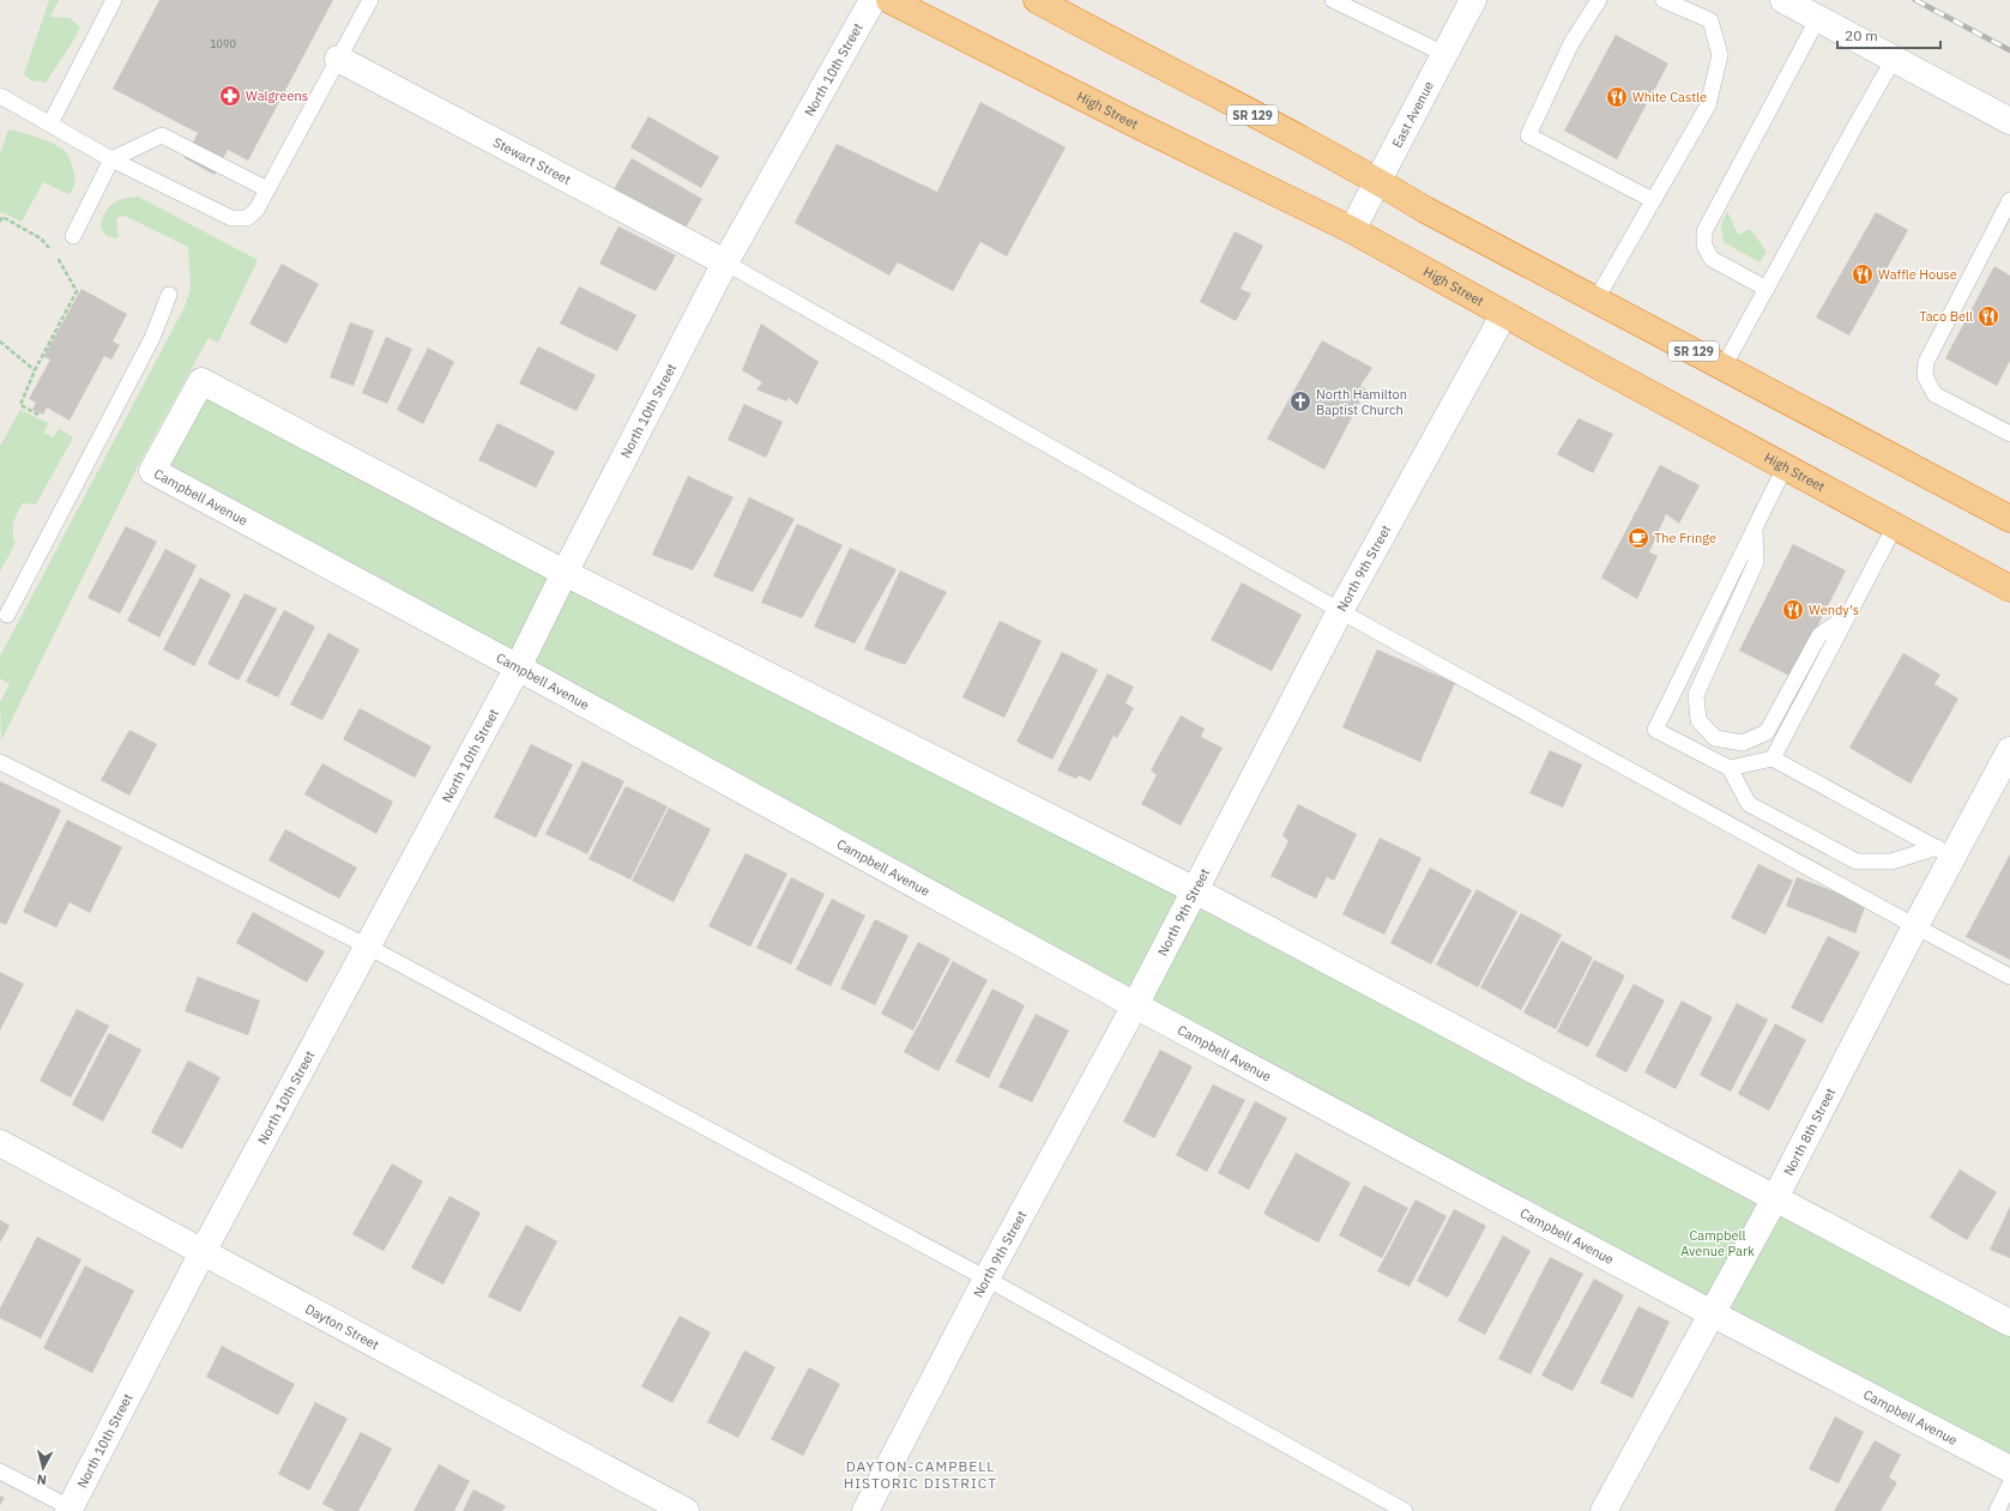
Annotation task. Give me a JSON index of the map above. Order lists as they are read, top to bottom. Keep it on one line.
{"streets":{"highway":["High Street","SR 129"],"street":["North 10th Street","East Avenue","Stewart Street","Campbell Avenue","North 9th Street","North 8th Street","Dayton Street"]},"crossings":[["North 10th Street","Stewart Street"],["North 10th Street","Campbell Avenue"],["North 10th Street","Dayton Street"],["High Street","East Avenue"],["High Street","North 9th Street"],["SR 129","East Avenue"],["Campbell Avenue","North 9th Street"],["Campbell Avenue","North 8th Street"]],"districts":["DAYTON-CAMPBELL HISTORIC DISTRICT"],"parks":["Campbell Avenue Park"],"places":{"pharmacy":["Walgreens"],"restaurant":["White Castle","Waffle House","Taco Bell","Wendy's"],"church":["North Hamilton Baptist Church"],"cafe":["The Fringe"]},"house_numbers":["1090"],"scale_bar":"20 m","north":"bottom"}
